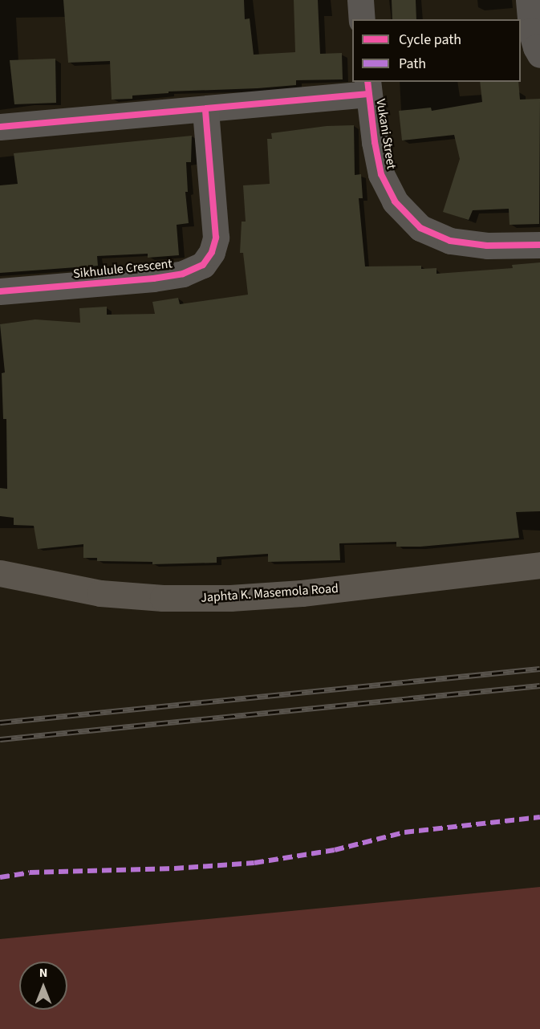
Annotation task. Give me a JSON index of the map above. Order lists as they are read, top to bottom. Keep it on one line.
{"streets":{"main road":["Japhta K. Masemola Road"],"street":["Vukani Street","Sikhulule Crescent"]},"legend":["Cycle path","Path"],"north":"top"}
